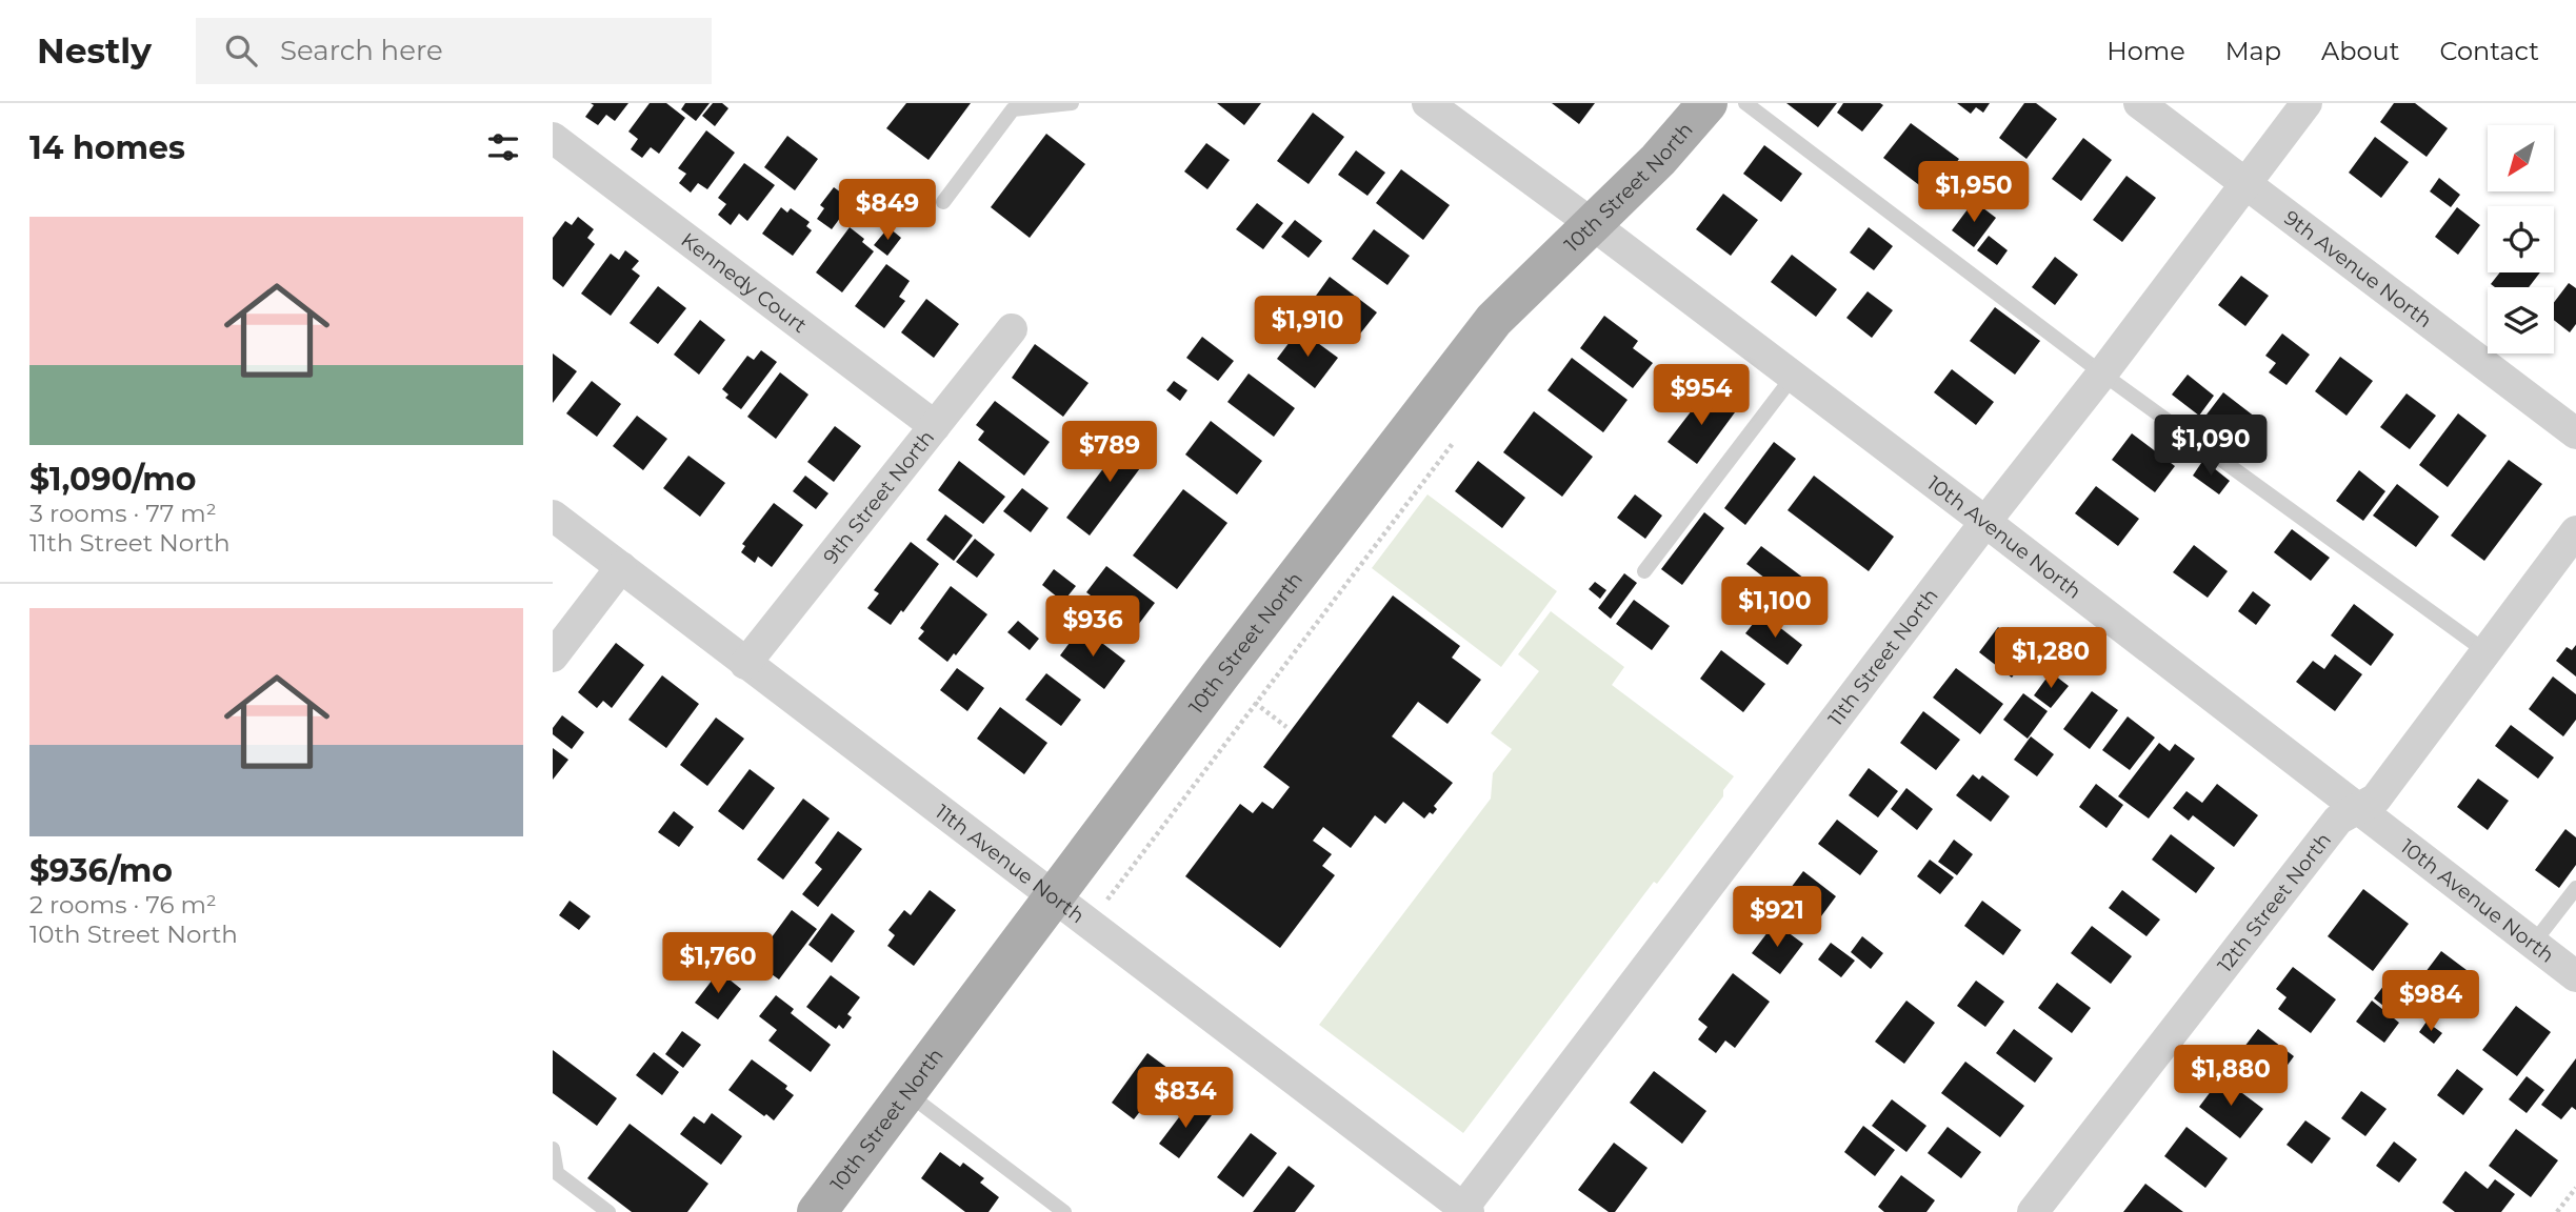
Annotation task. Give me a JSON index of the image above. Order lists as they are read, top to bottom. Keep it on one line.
{"streets":{"main road":["10th Street North"],"street":["9th Avenue North","Kennedy Court","9th Street North","10th Avenue North","11th Street North","11th Avenue North","12th Street North"]},"crossings":[["10th Street North","10th Avenue North"],["10th Street North","11th Avenue North"],["9th Avenue North","11th Street North"],["Kennedy Court","9th Street North"],["9th Street North","11th Avenue North"],["10th Avenue North","11th Street North"],["10th Avenue North","12th Street North"],["11th Street North","11th Avenue North"]],"north":"bottom left","page":{"header":"Nestly","search":"Search here","nav":["Home","Map","About","Contact"],"heading":"14 homes","price":["$1,950","$849","$1,910","$954","$1,090","$789","$1,100","$936","$1,280","$921","$1,760","$984","$1,880","$834"],"list":[{"name":"$1,090/mo","note":"3 rooms · 77 m² · 11th Street North"},{"name":"$936/mo","note":"2 rooms · 76 m² · 10th Street North"}]}}
